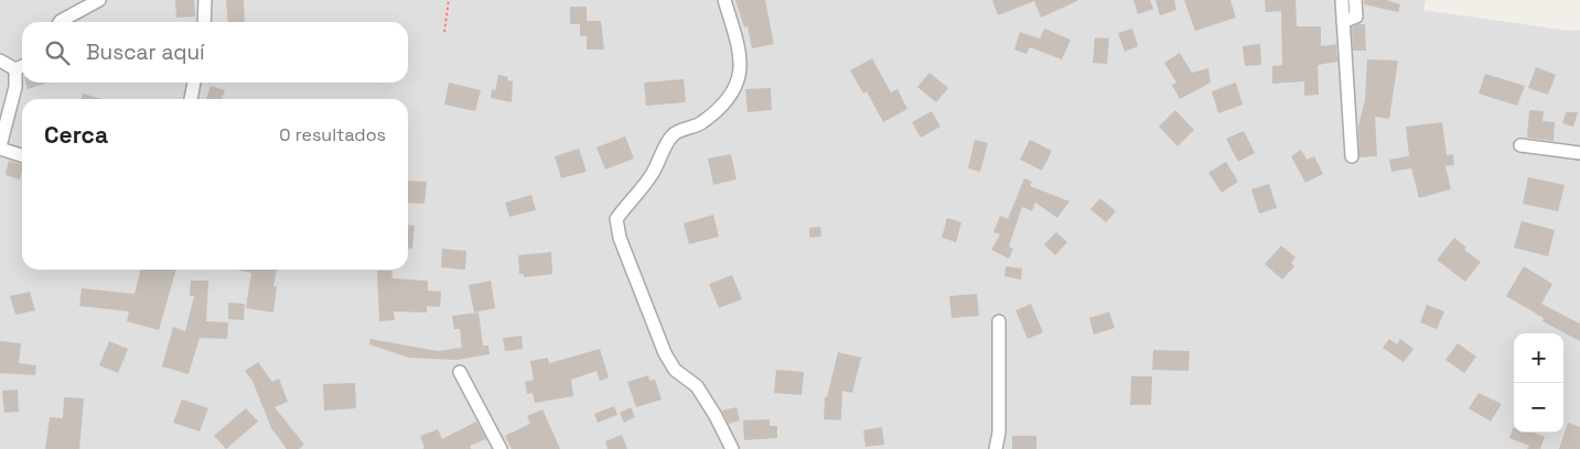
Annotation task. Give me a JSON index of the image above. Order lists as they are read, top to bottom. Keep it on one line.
{"page":{"search":"Buscar aquí","heading":["Cerca","0 resultados"],"map_buttons":["+","−"]}}
